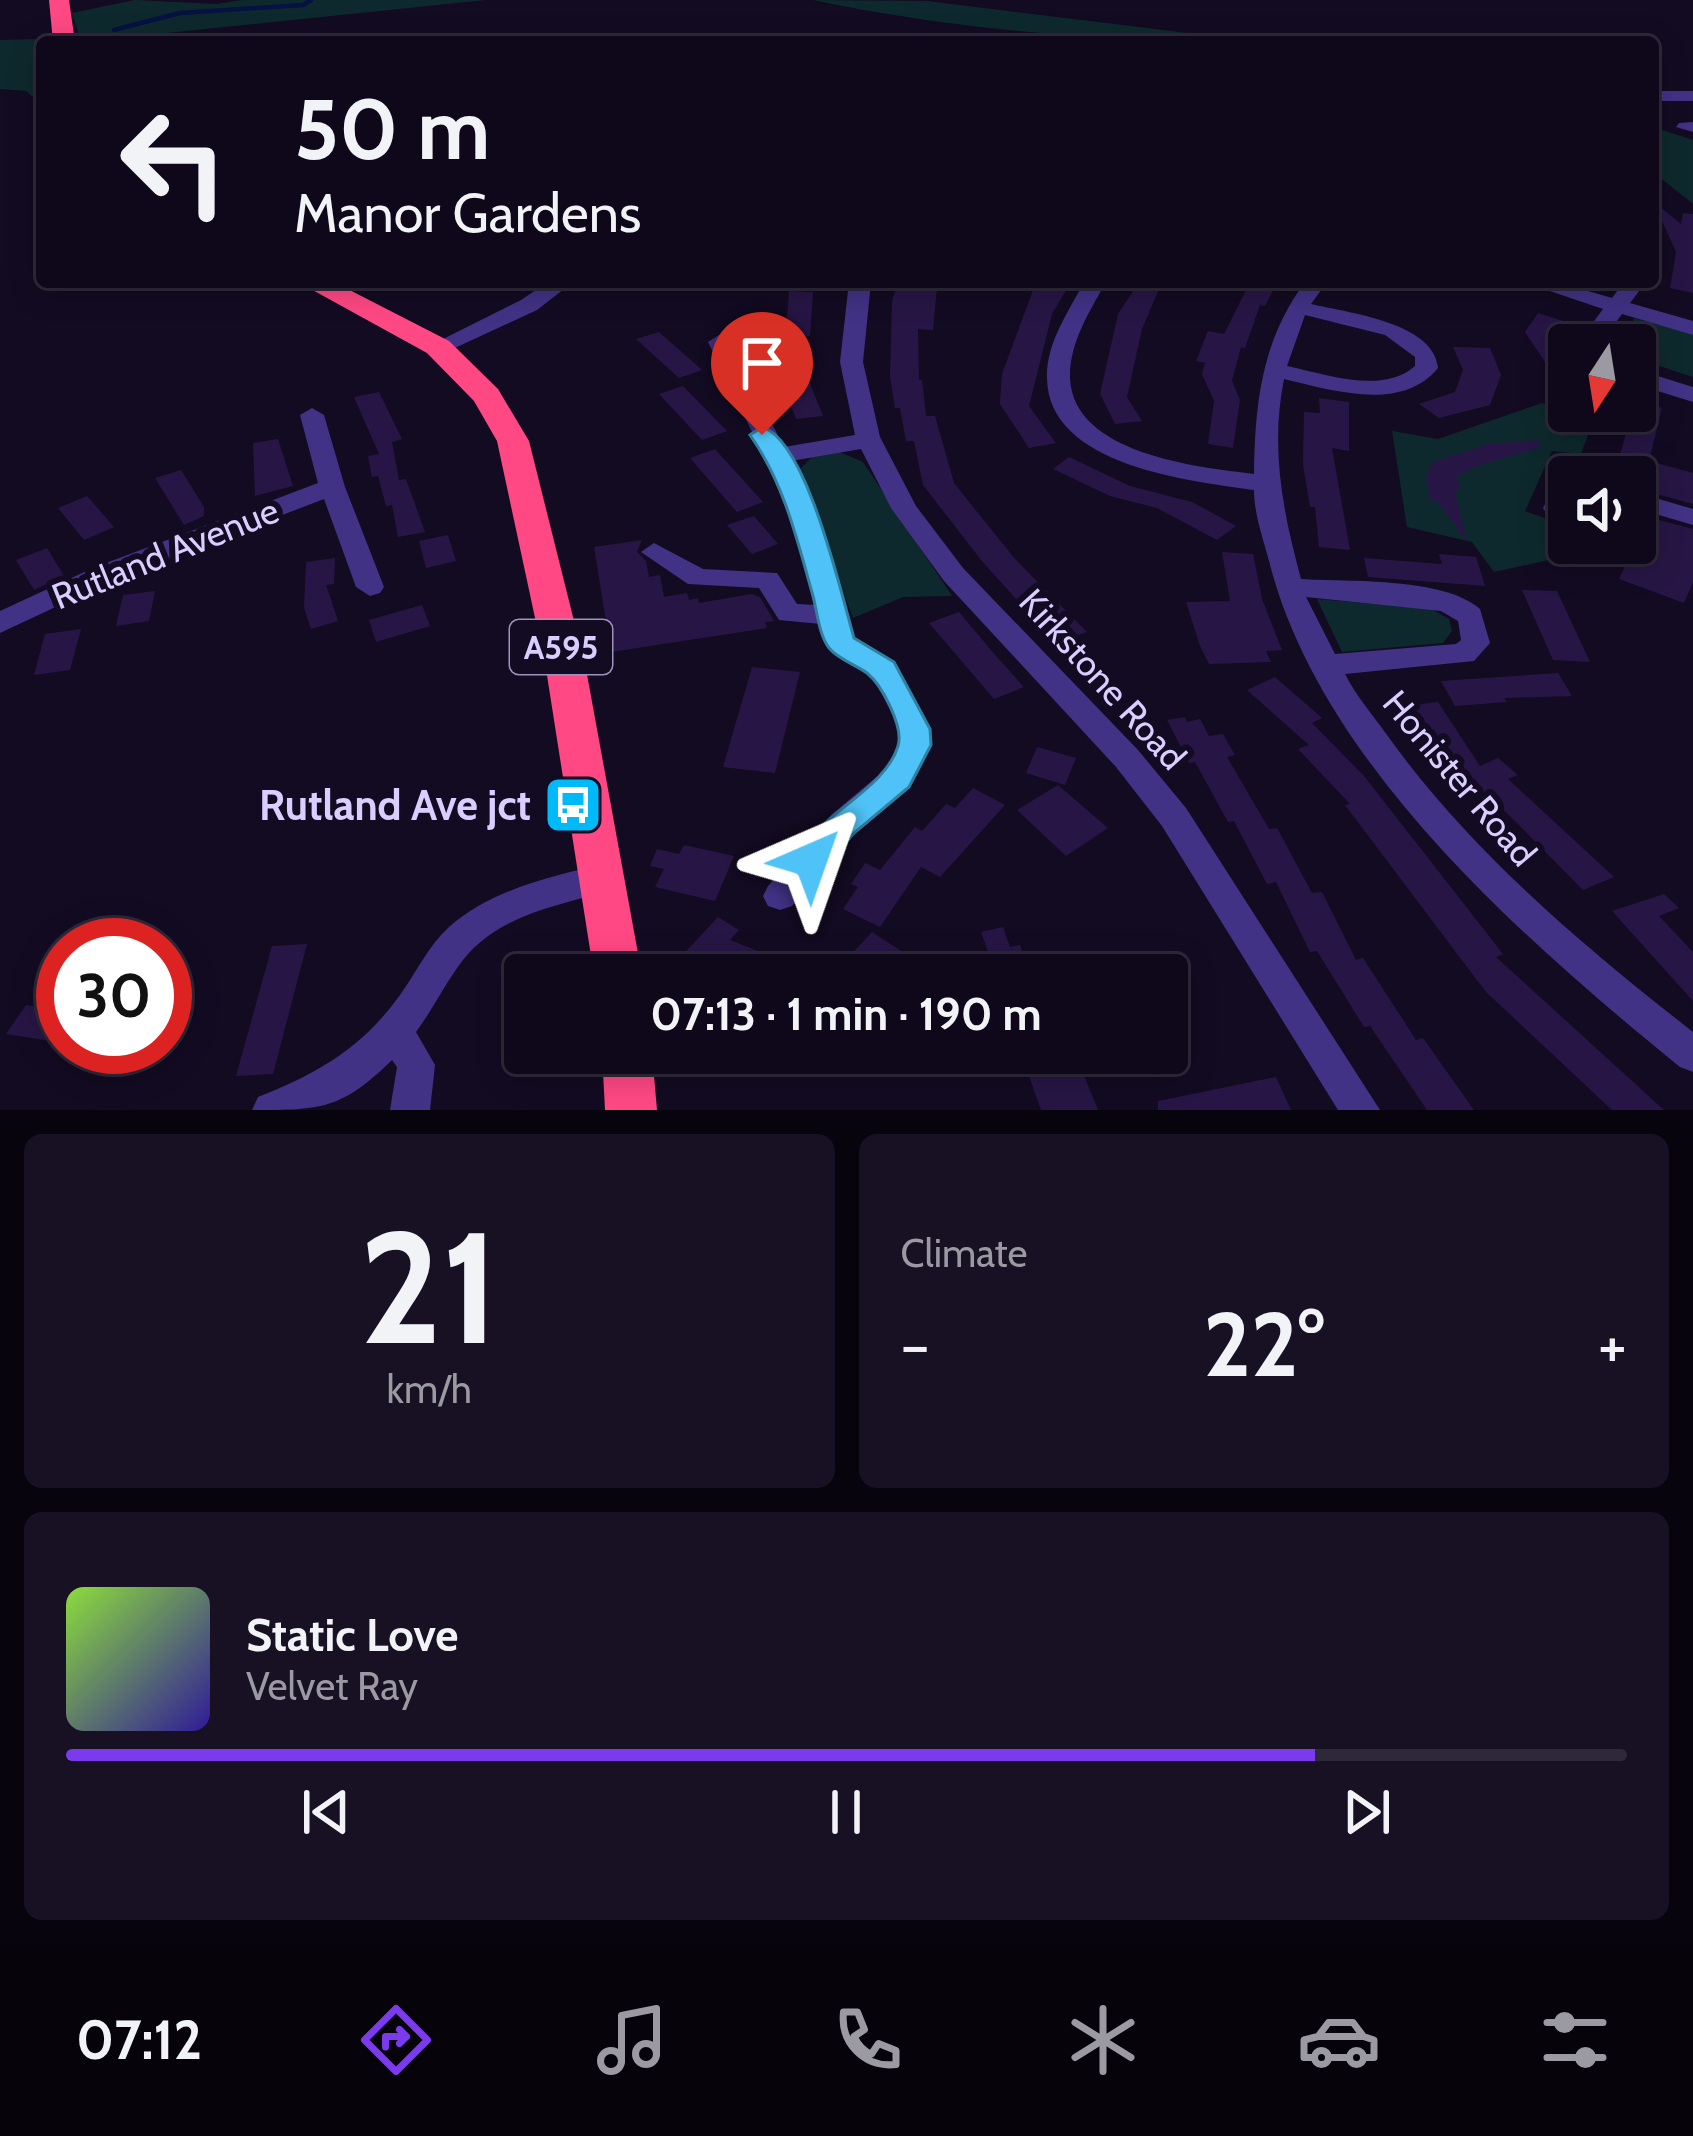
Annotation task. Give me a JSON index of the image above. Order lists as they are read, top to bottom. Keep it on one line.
{"streets":{"highway":["A595"],"street":["Rutland Avenue","Kirkstone Road","Honister Road"]},"places":{"bus stop":["Rutland Ave jct"]},"north":"bottom","page":{"turn":["50 m","Manor Gardens"],"limit":"30","trip":"07:13 · 1 min · 190 m","tile":[["21","km/h"],"Climate"],"heat":["−","22°","+"],"song":["Static Love","Velvet Ray"],"tabs":"07:12"}}
